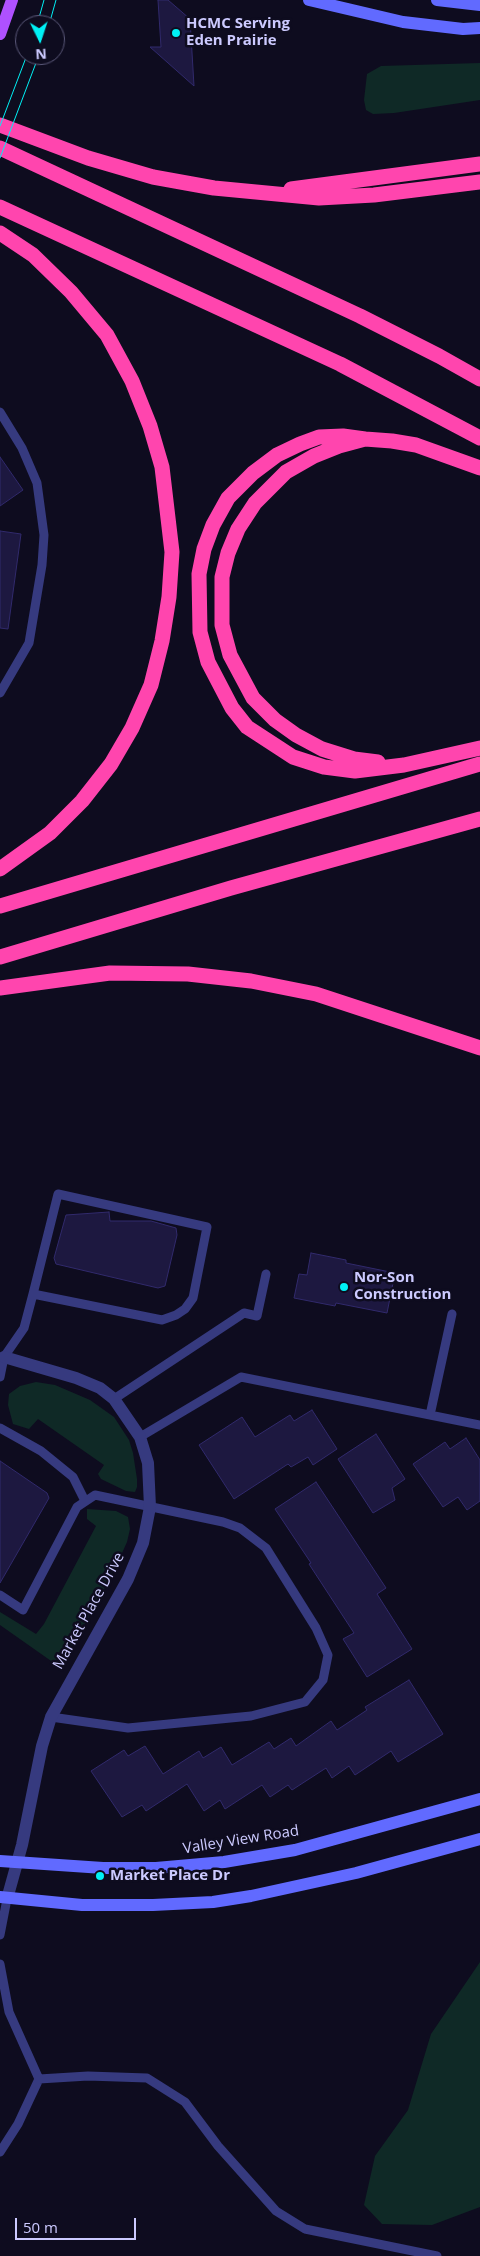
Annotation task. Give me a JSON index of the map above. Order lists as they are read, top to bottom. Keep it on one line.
{"streets":{"main road":["Valley View Road"],"street":["Market Place Drive"]},"crossings":[["Market Place Drive","Valley View Road"]],"places":["HCMC Serving Eden Prairie","Nor-Son Construction","Market Place Dr"],"scale_bar":"50 m","north":"bottom"}
